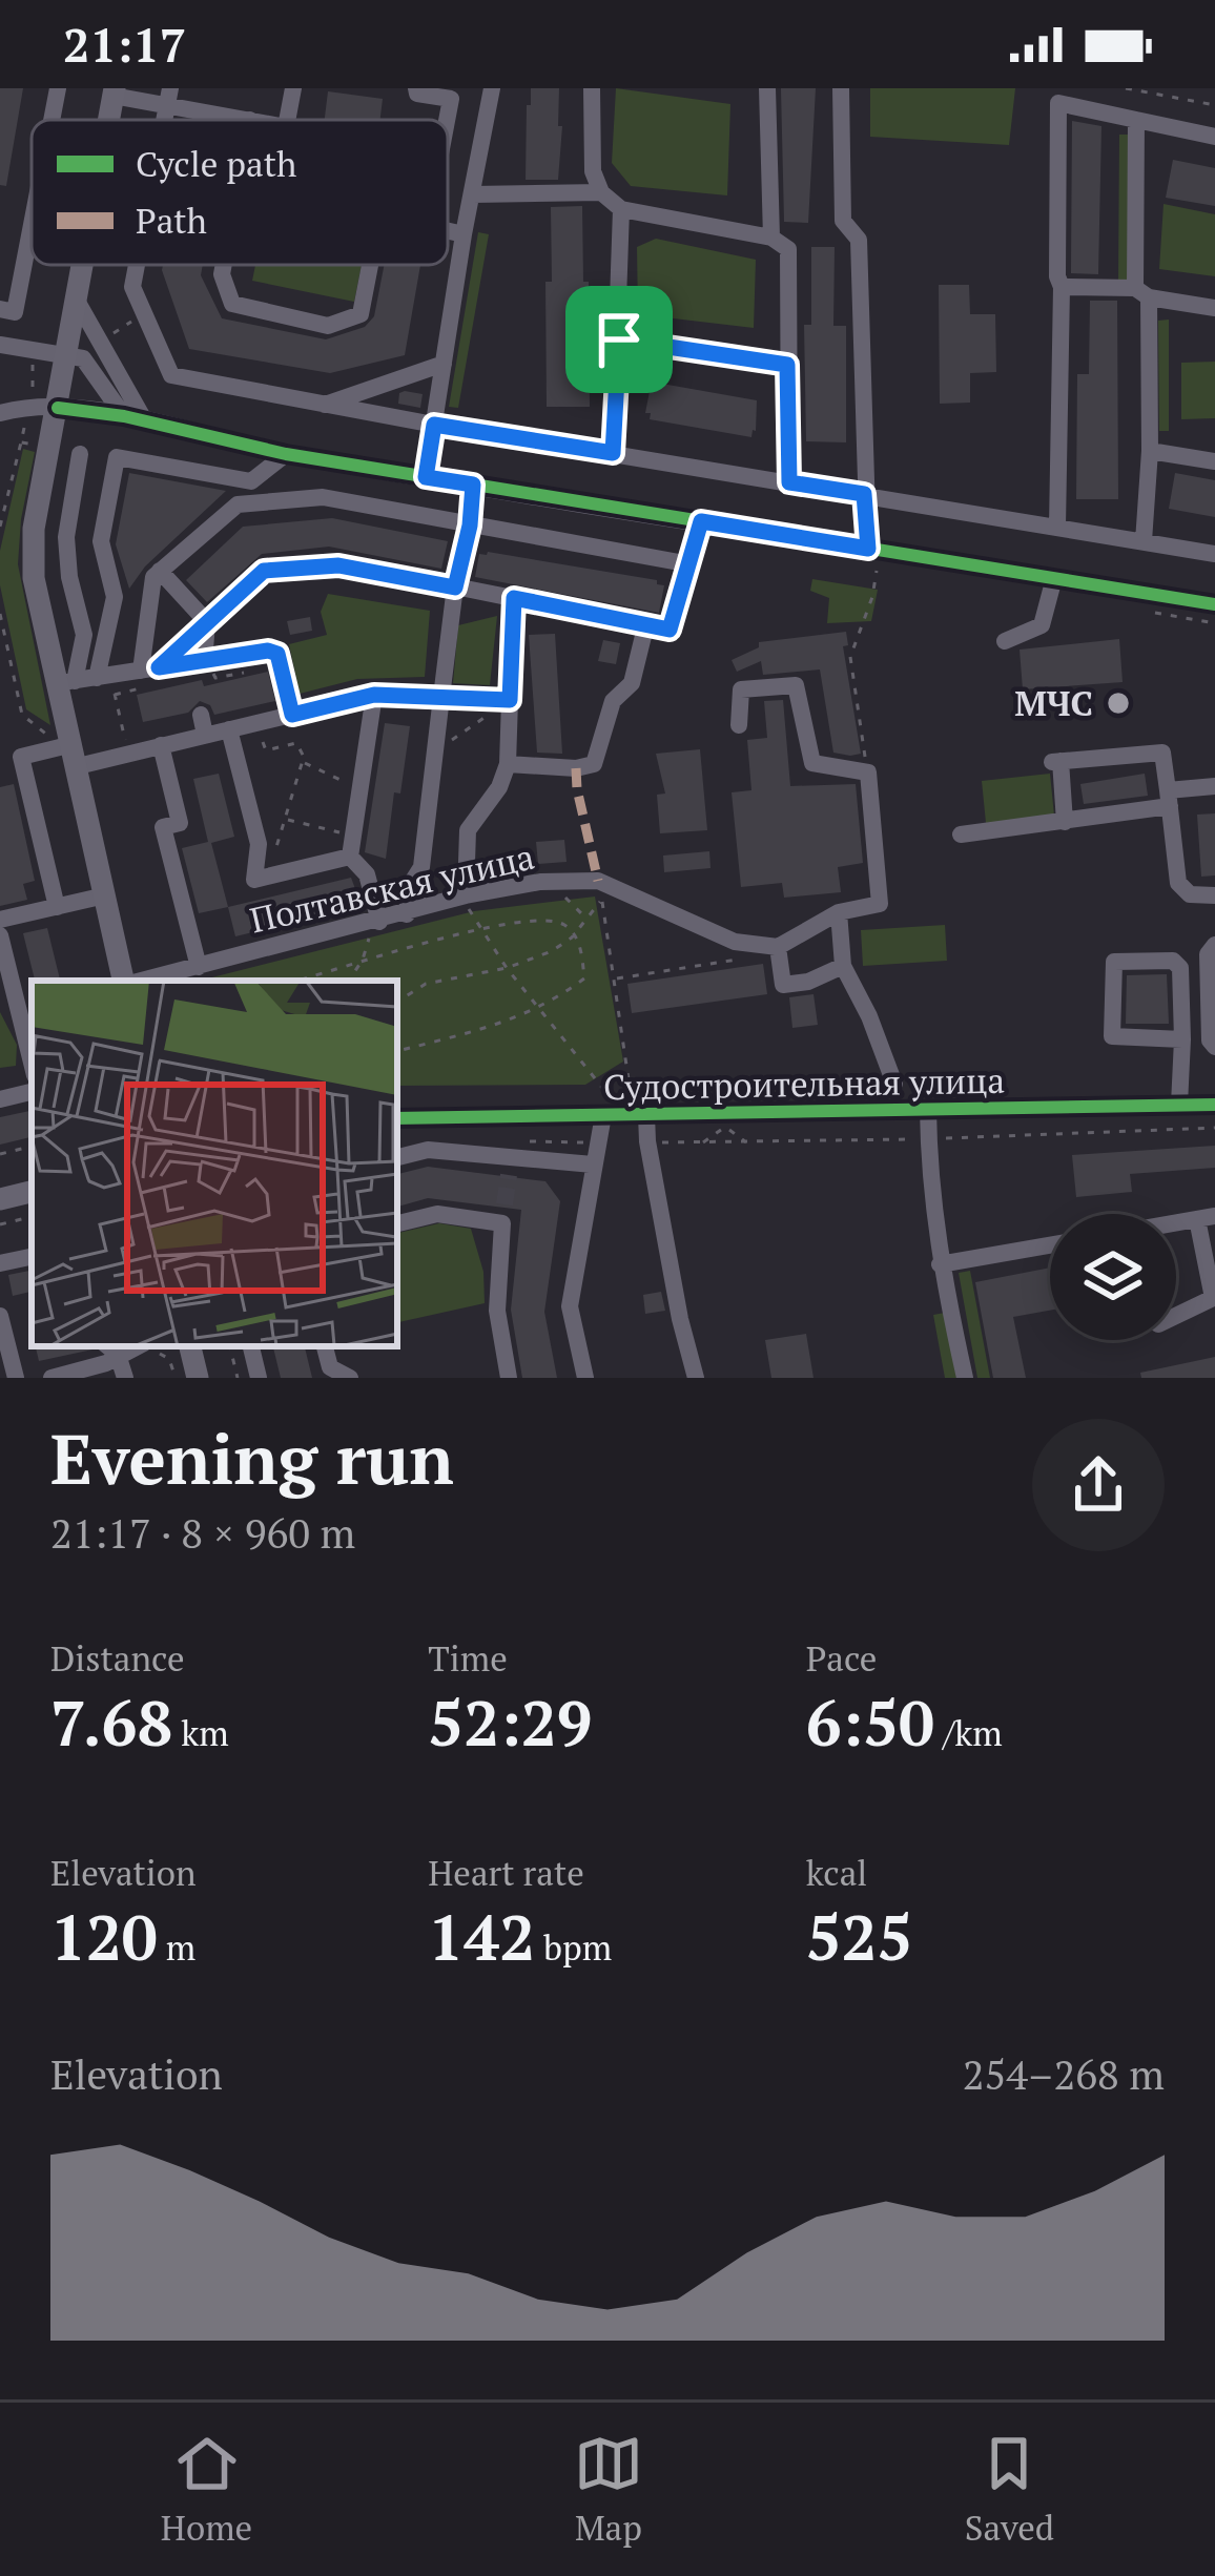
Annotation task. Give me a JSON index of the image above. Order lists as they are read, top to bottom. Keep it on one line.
{"streets":{"street":["Полтавская улица","Судостроительная улица"]},"places":["МЧС"],"legend":["Cycle path","Path"],"page":{"status":"21:17","heading":["Evening run","21:17 · 8 × 960 m"],"stats":[["Distance","7.68 km"],["Time","52:29"],["Pace","6:50 /km"],["Elevation","120 m"],["Heart rate","142 bpm"],["kcal","525"]],"chart":["Elevation","254–268 m"],"tabs":["Home","Map","Saved"]}}
